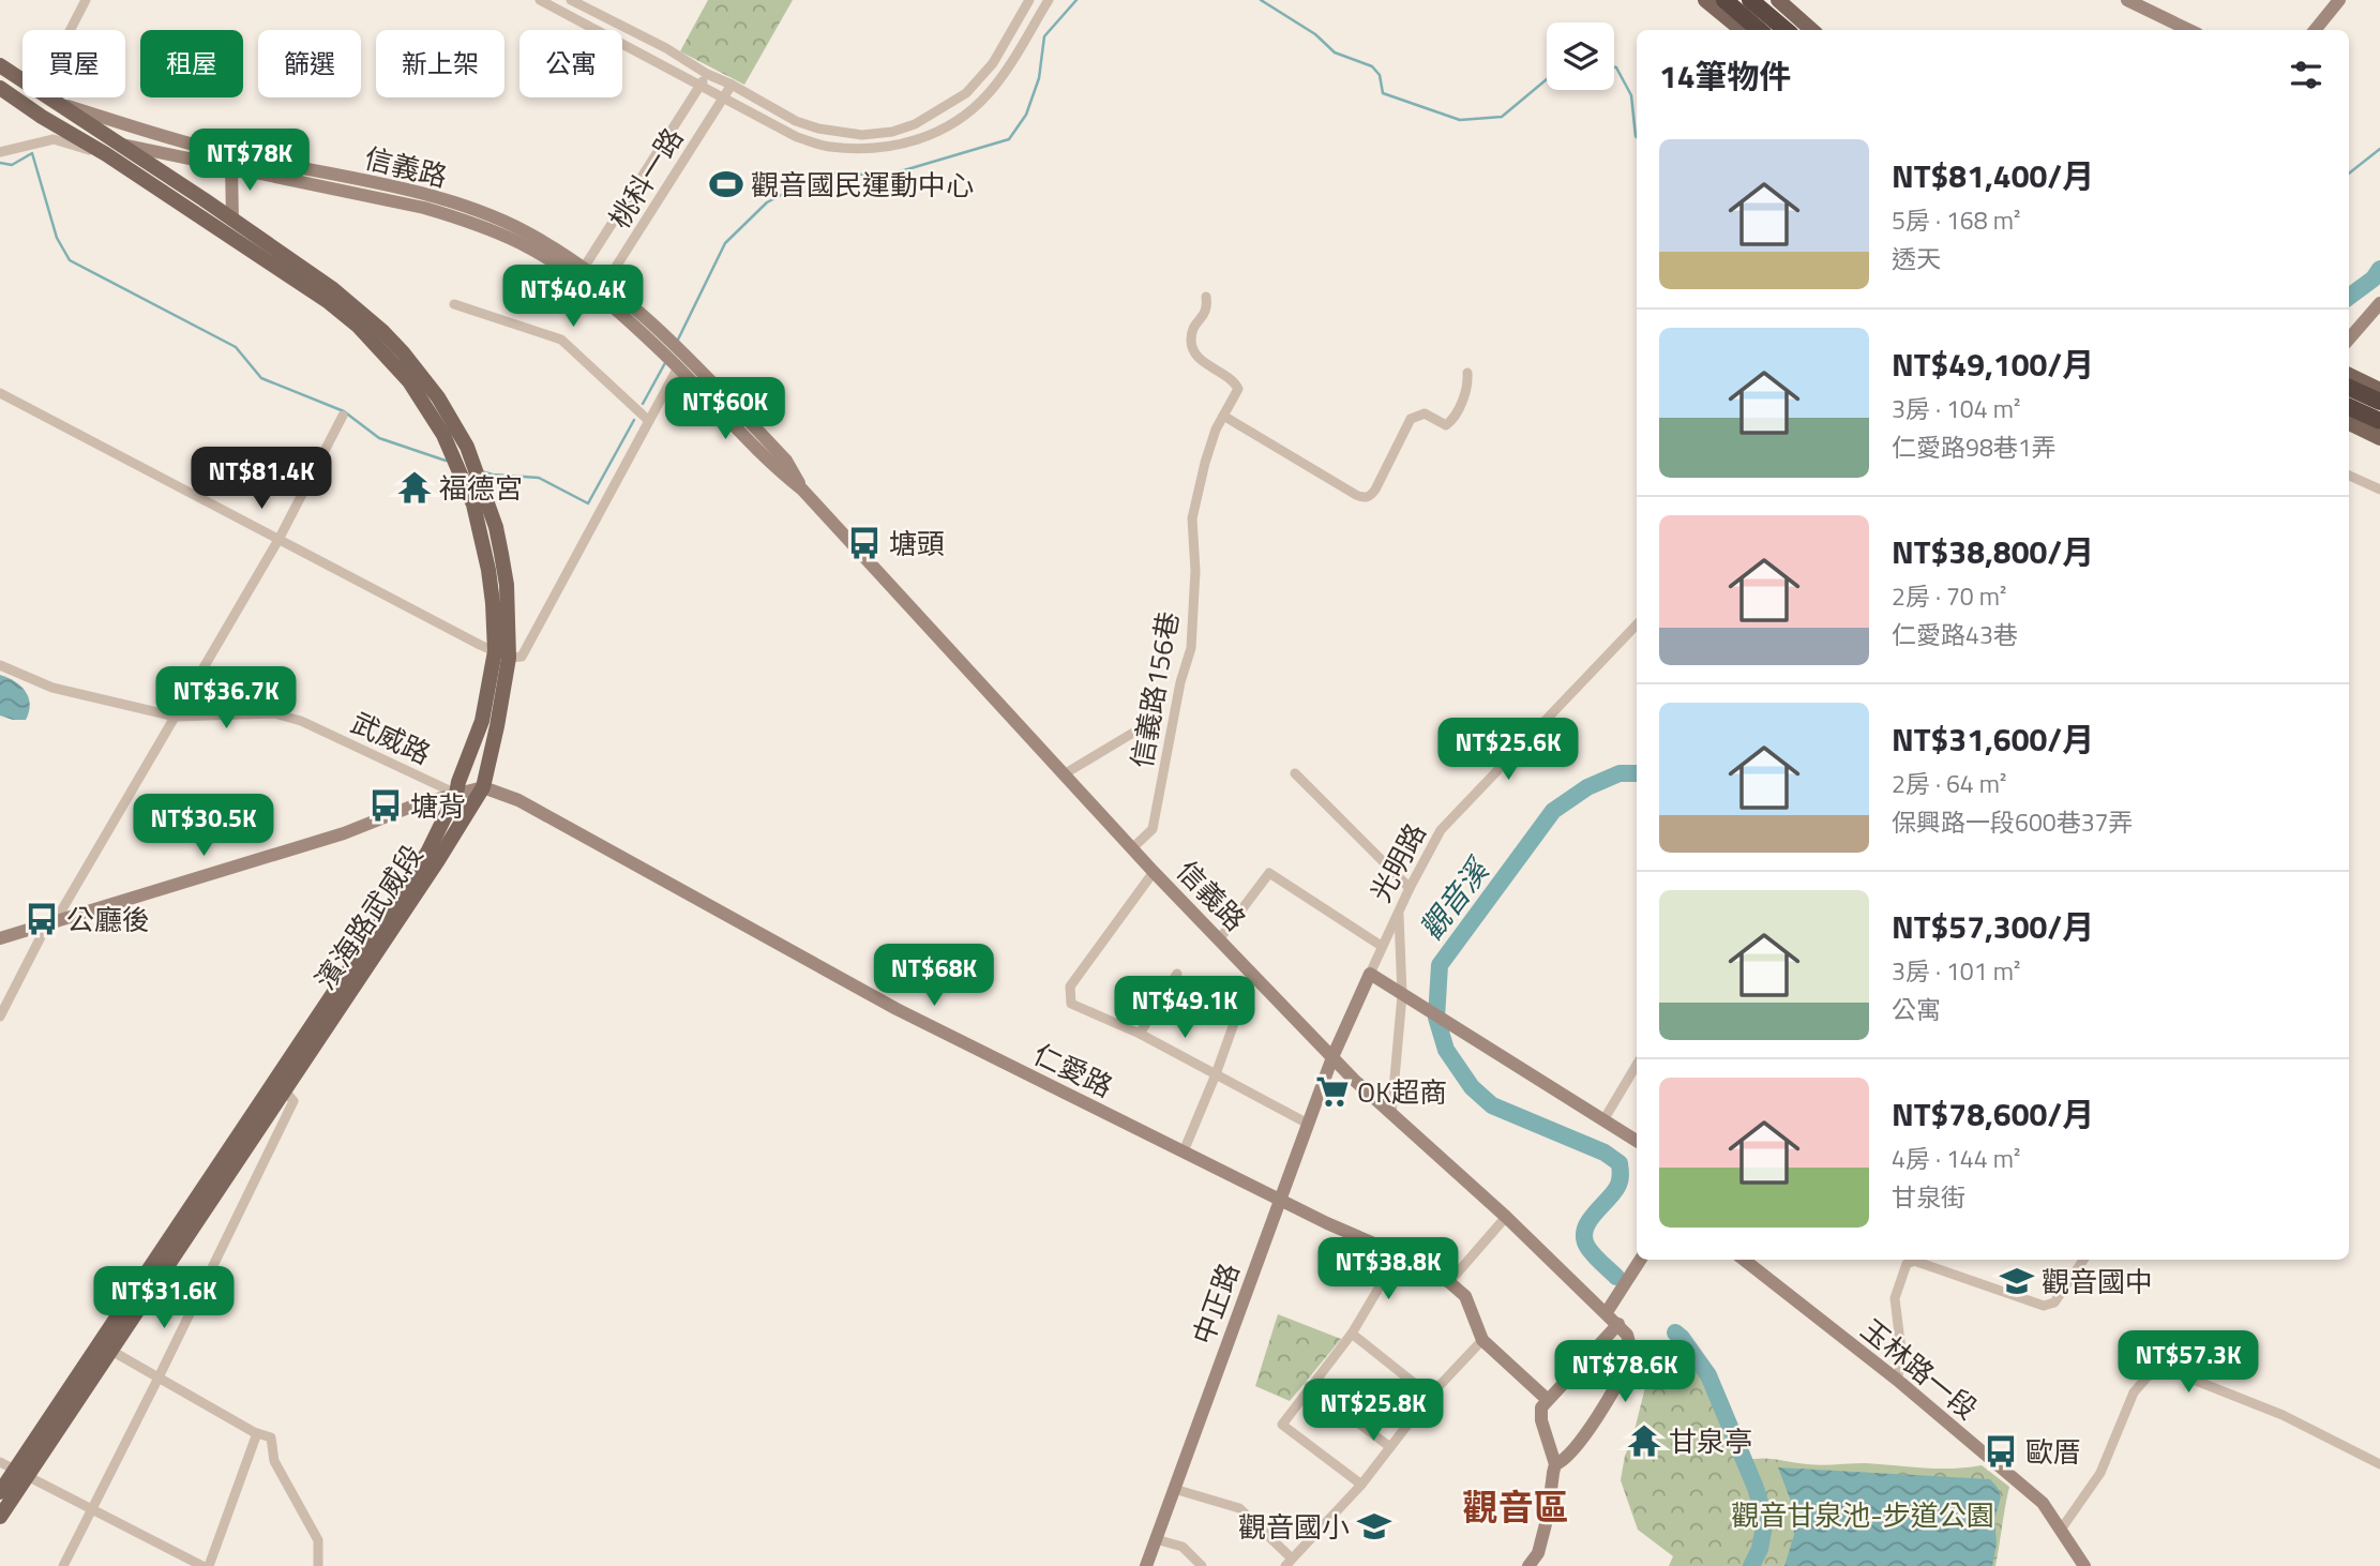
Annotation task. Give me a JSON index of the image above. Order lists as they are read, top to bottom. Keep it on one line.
{"streets":{"main road":["濱海路武威段"],"street":["信義路","桃科一路","信義路156巷","武威路","光明路","仁愛路","中正路","玉林路一段"]},"crossings":[["信義路","桃科一路"],["信義路","信義路156巷"],["信義路","光明路"],["信義路","濱海路武威段"],["信義路","中正路"],["武威路","濱海路武威段"],["光明路","中正路"],["濱海路武威段","仁愛路"],["仁愛路","中正路"]],"districts":["觀音區"],"water":["觀音溪"],"parks":["觀音甘泉池-步道公園"],"places":{"sports":["觀音國民運動中心"],"temple":["福德宮","甘泉亭"],"bus stop":["塘頭","塘背","公廳後","歐厝"],"supermarket":["OK超商"],"school or university":["觀音國中","觀音國小"]},"page":{"chip":["買屋","租屋","篩選","新上架","公寓"],"heading":"14筆物件","list":[{"name":"NT$81,400/月","note":"5房 · 168 m² · 透天"},{"name":"NT$49,100/月","note":"3房 · 104 m² · 仁愛路98巷1弄"},{"name":"NT$38,800/月","note":"2房 · 70 m² · 仁愛路43巷"},{"name":"NT$31,600/月","note":"2房 · 64 m² · 保興路一段600巷37弄"},{"name":"NT$57,300/月","note":"3房 · 101 m² · 公寓"},{"name":"NT$78,600/月","note":"4房 · 144 m² · 甘泉街"}],"price":["NT$78K","NT$40.4K","NT$60K","NT$81.4K","NT$36.7K","NT$25.6K","NT$30.5K","NT$68K","NT$49.1K","NT$38.8K","NT$31.6K","NT$57.3K","NT$78.6K","NT$25.8K"]}}
